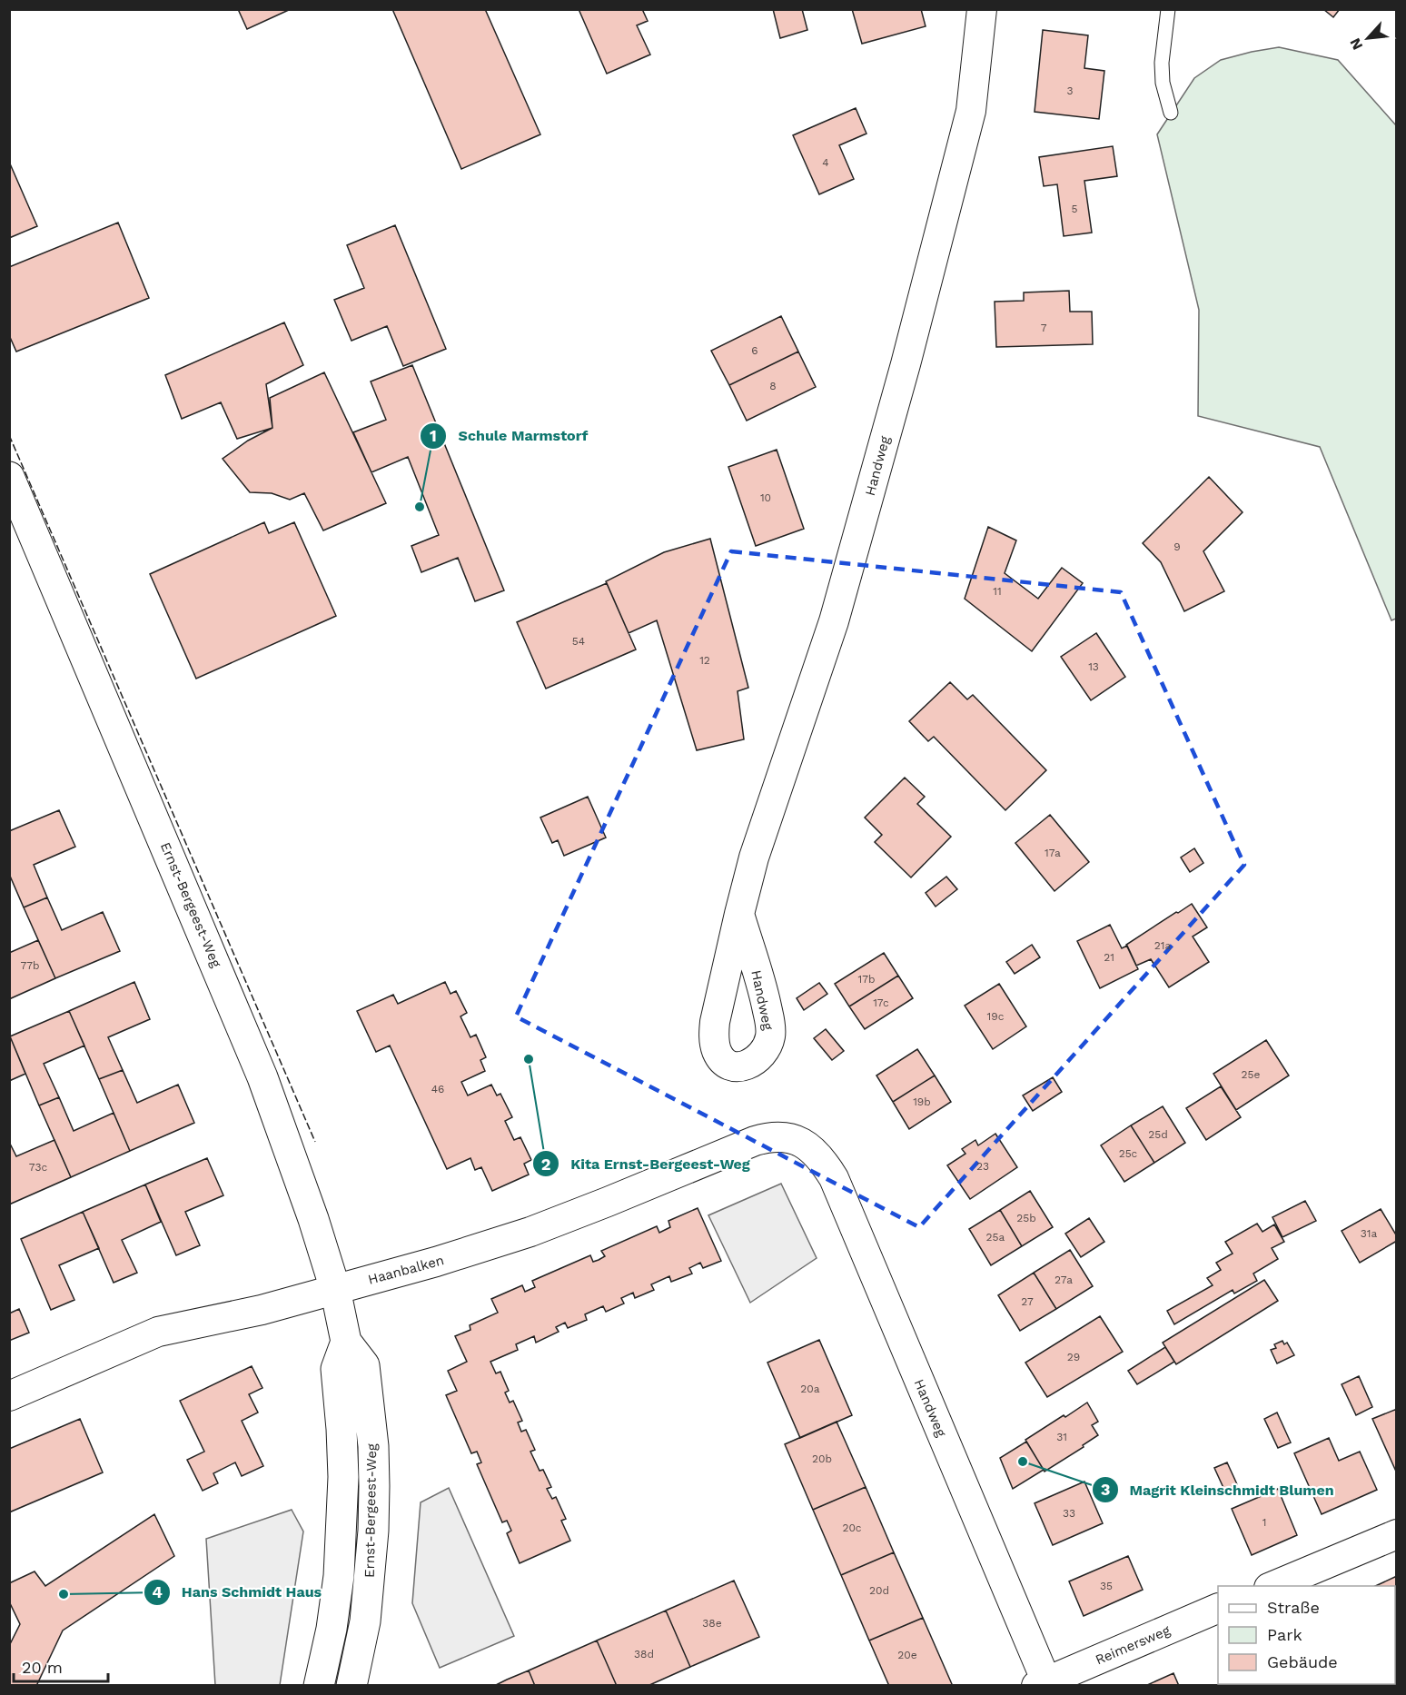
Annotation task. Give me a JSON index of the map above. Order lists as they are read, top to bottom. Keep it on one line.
{"streets":{"street":["Handweg","Ernst-Bergeest-Weg","Haanbalken","Reimersweg"]},"crossings":[["Handweg","Haanbalken"],["Handweg","Reimersweg"],["Ernst-Bergeest-Weg","Haanbalken"]],"places":["Schule Marmstorf","Kita Ernst-Bergeest-Weg","Magrit Kleinschmidt Blumen","Hans Schmidt Haus"],"house_numbers":["3","4","5","7","6","8","10","9","11","54","12","13","17a","21a","21","77b","17b","17c","19c","25e","46","19b","25d","25c","23","73c","25b","31a","25a","27a","27","29","20a","31","20b","33","1","20c","35","20d","38e","38d","20e"],"legend":["Straße","Park","Gebäude"],"scale_bar":"20 m","north":"bottom left"}
